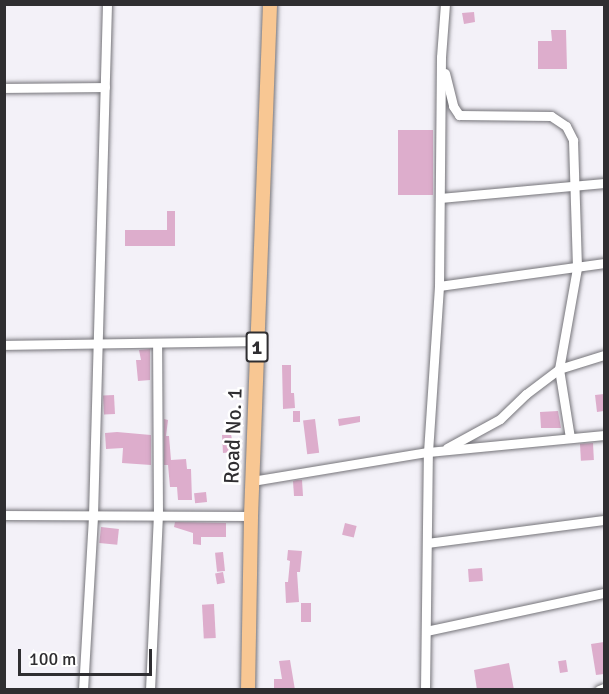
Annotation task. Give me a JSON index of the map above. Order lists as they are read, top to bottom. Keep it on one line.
{"streets":{"highway":["1","Road No. 1"]},"scale_bar":"100 m"}
